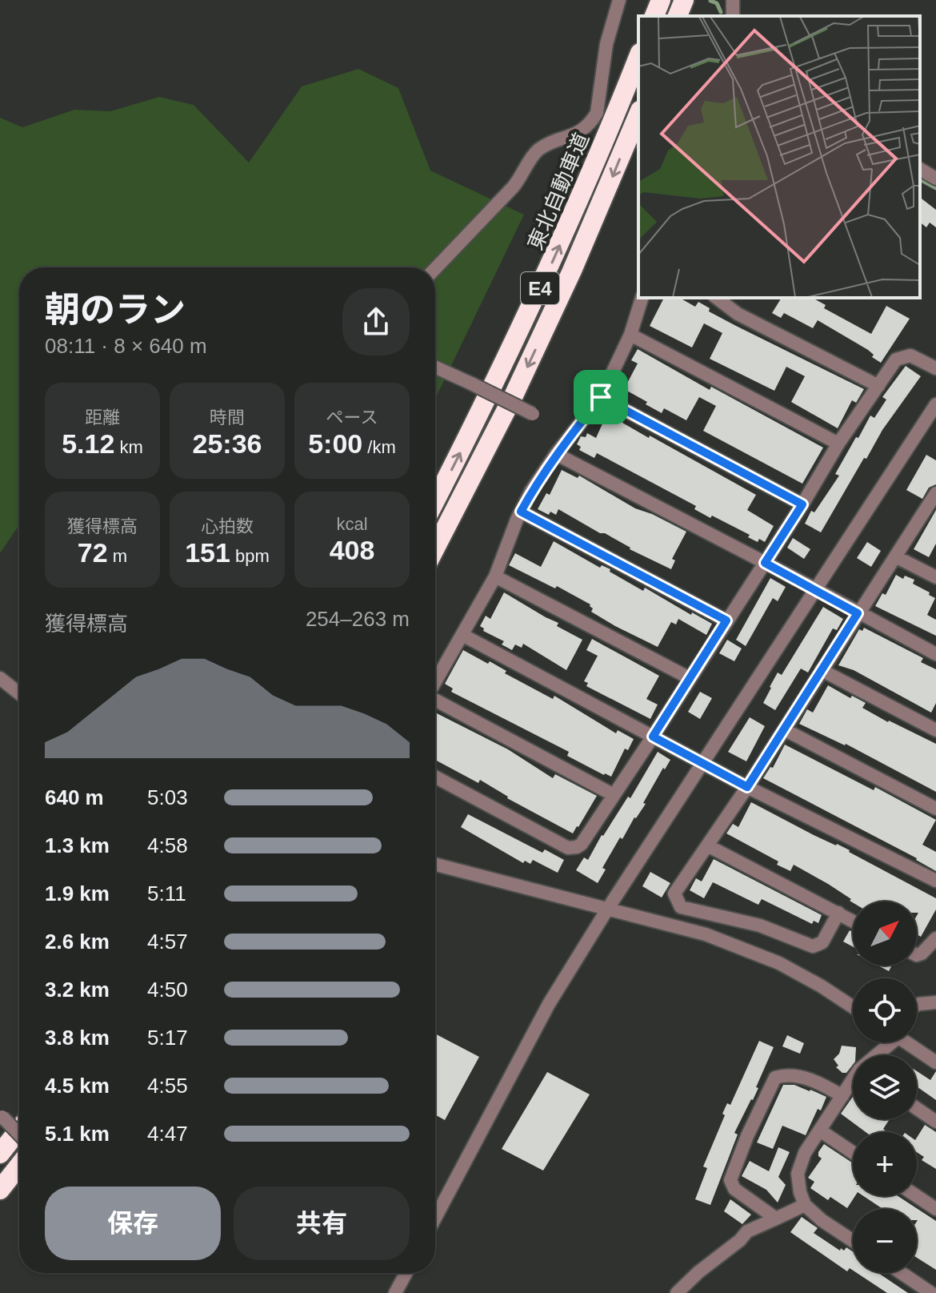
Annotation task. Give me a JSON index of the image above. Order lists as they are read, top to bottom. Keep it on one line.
{"streets":{"highway":["東北自動車道","E4"]},"north":"top right","page":{"heading":["朝のラン","08:11 · 8 × 640 m"],"stats":[["距離","5.12 km"],["時間","25:36"],["ペース","5:00 /km"],["獲得標高","72 m"],["心拍数","151 bpm"],["kcal","408"]],"chart":["獲得標高","254–263 m"],"list":[{"name":"640 m","note":"5:03"},{"name":"1.3 km","note":"4:58"},{"name":"1.9 km","note":"5:11"},{"name":"2.6 km","note":"4:57"},{"name":"3.2 km","note":"4:50"},{"name":"3.8 km","note":"5:17"},{"name":"4.5 km","note":"4:55"},{"name":"5.1 km","note":"4:47"}],"map_buttons":["+","−"],"buttons":["保存","共有"]}}
